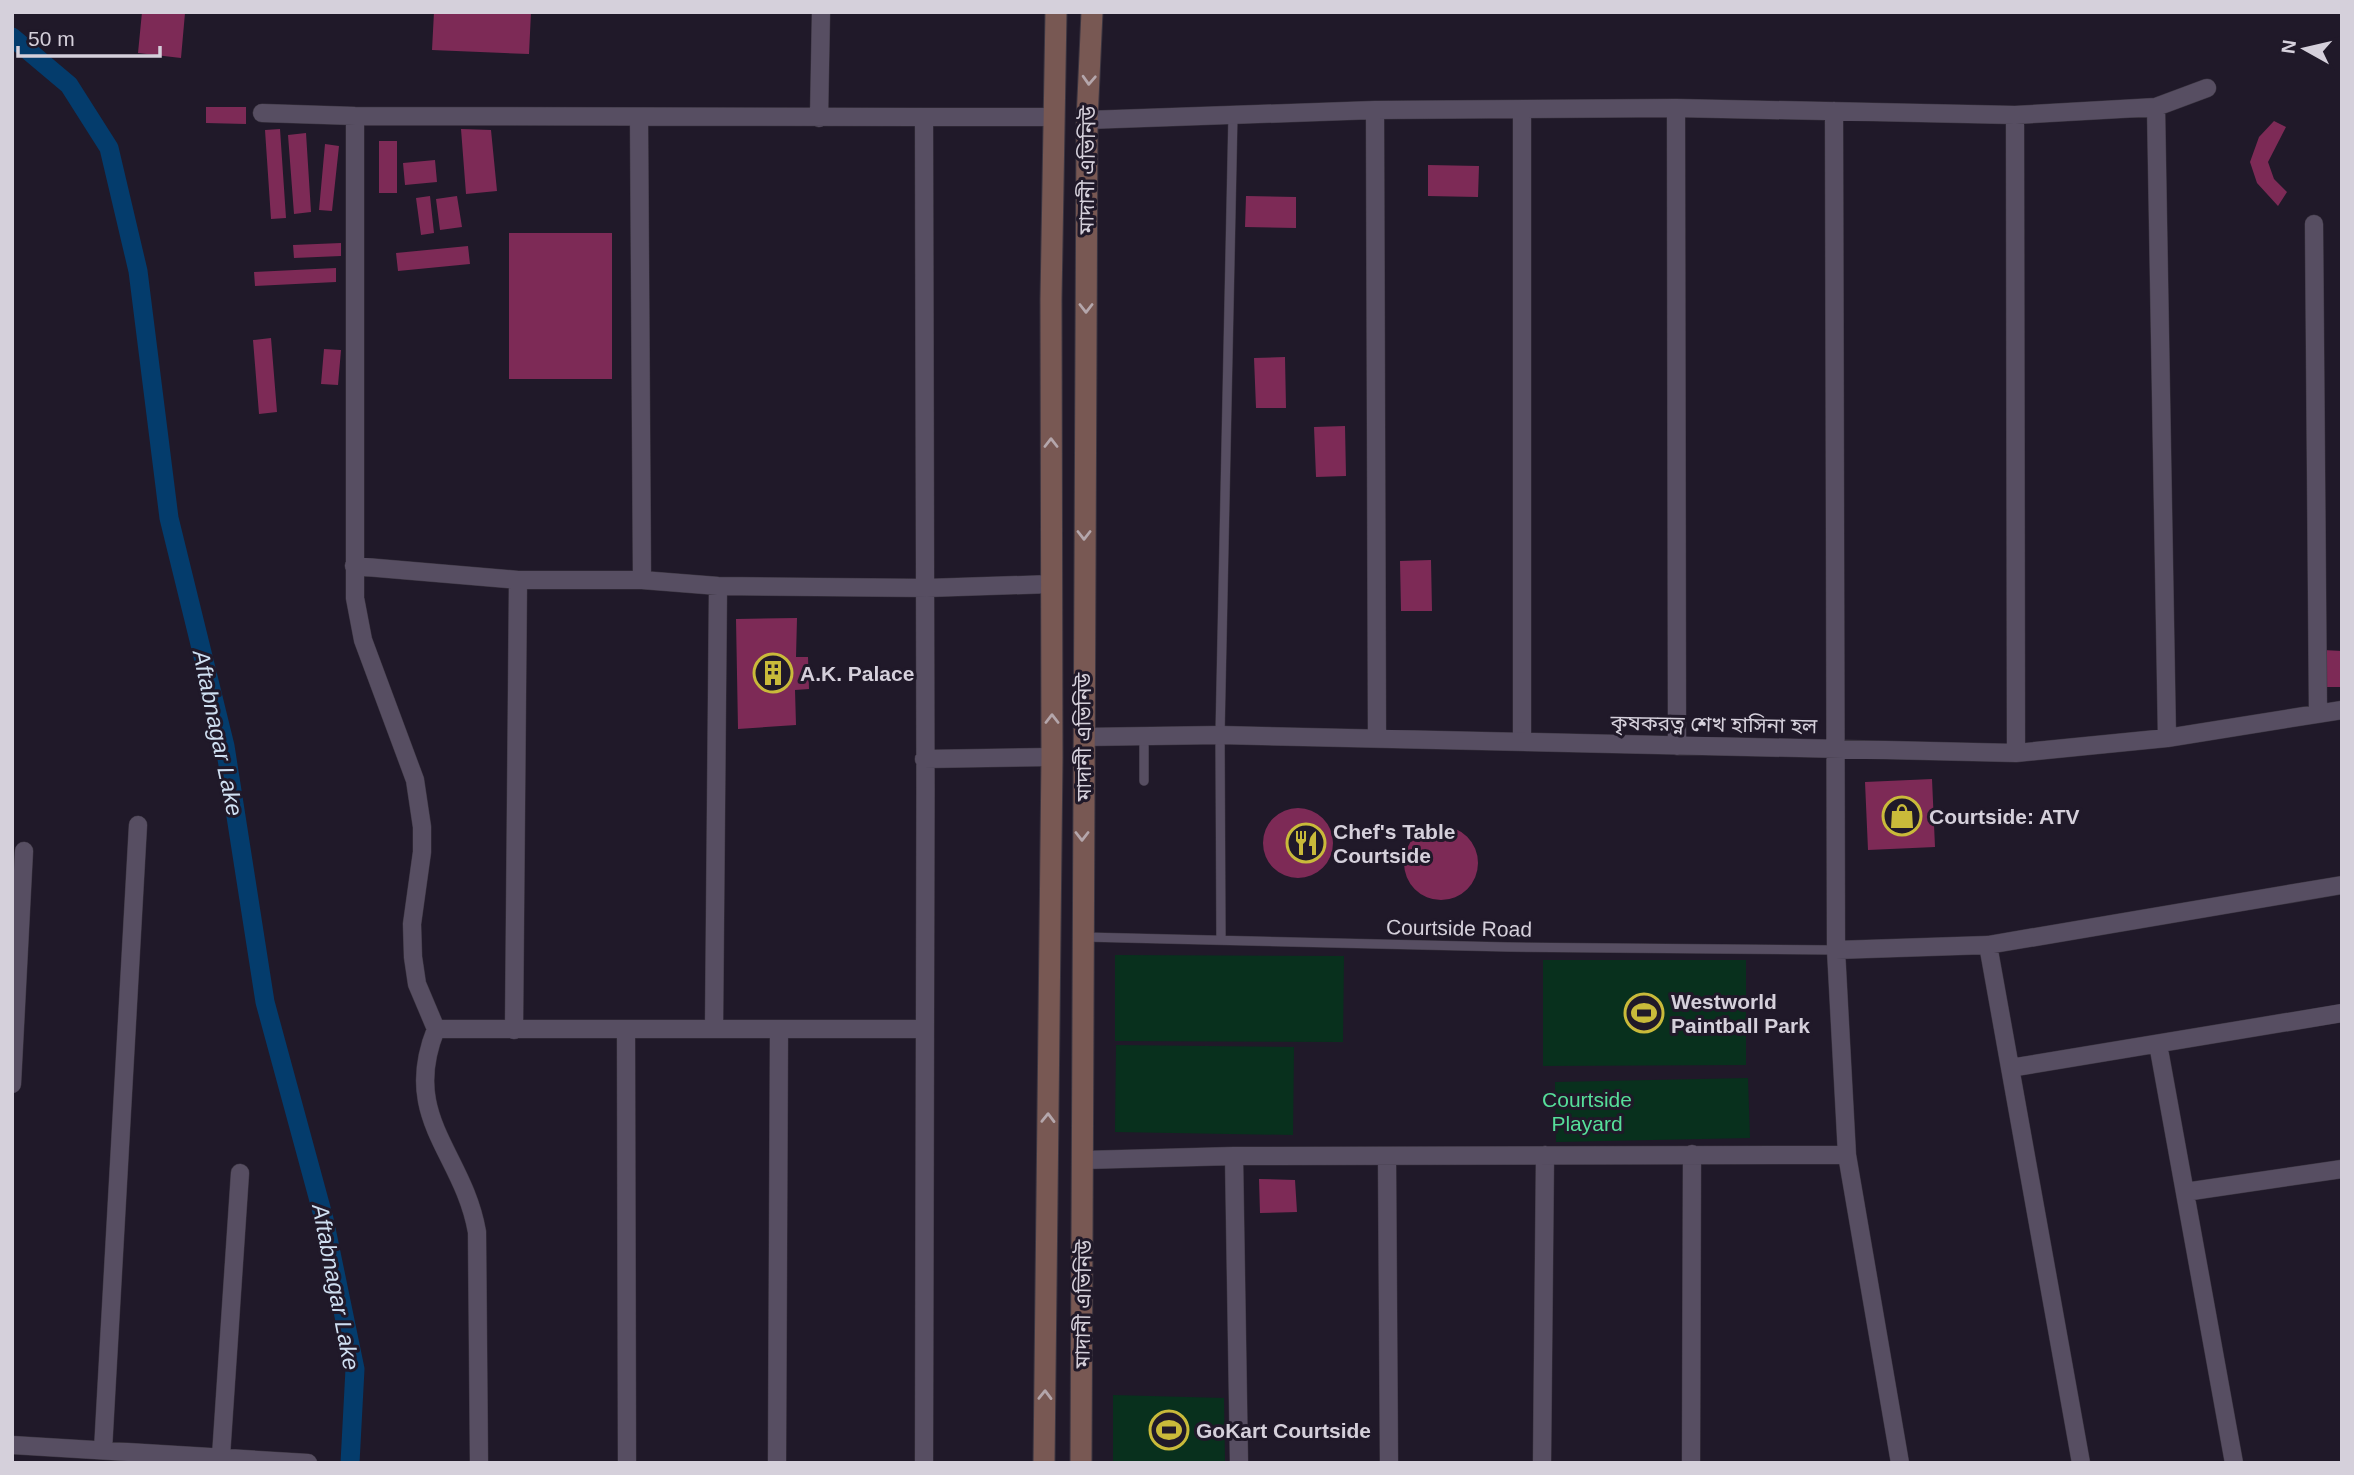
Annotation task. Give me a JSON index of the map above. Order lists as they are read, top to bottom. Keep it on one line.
{"streets":{"main road":["মাদানী এভিনিউ"],"street":["কৃষকরত্ন শেখ হাসিনা হল"],"lane":["Courtside Road"]},"crossings":[["মাদানী এভিনিউ","কৃষকরত্ন শেখ হাসিনা হল"],["মাদানী এভিনিউ","Courtside Road"]],"water":["Aftabnagar Lake"],"parks":["Courtside Playard"],"places":{"building":["A.K. Palace"],"shop":["Courtside: ATV"],"restaurant":["Chef's Table Courtside"],"sports":["Westworld Paintball Park","GoKart Courtside"]},"scale_bar":"50 m","north":"left"}
